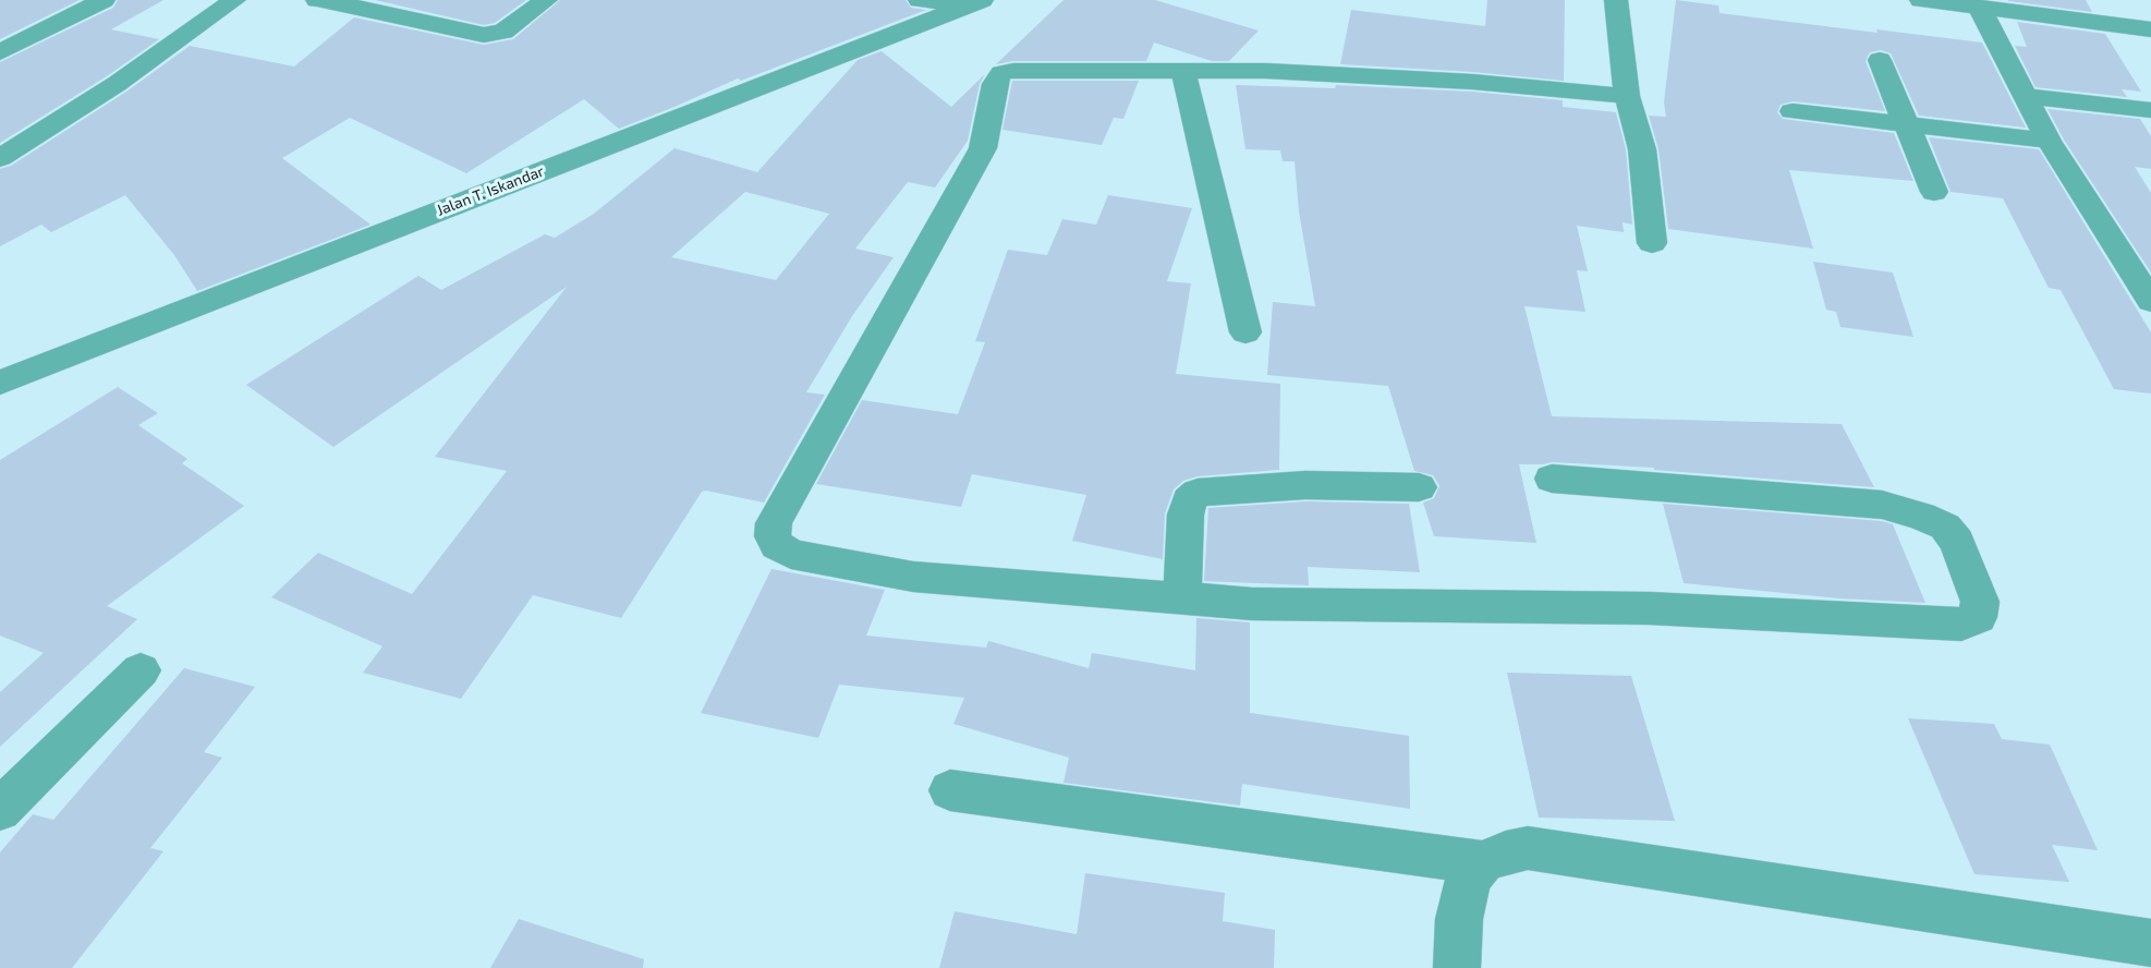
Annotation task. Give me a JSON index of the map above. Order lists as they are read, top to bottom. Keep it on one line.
{"streets":{"street":["Jalan T. Iskandar"]}}
